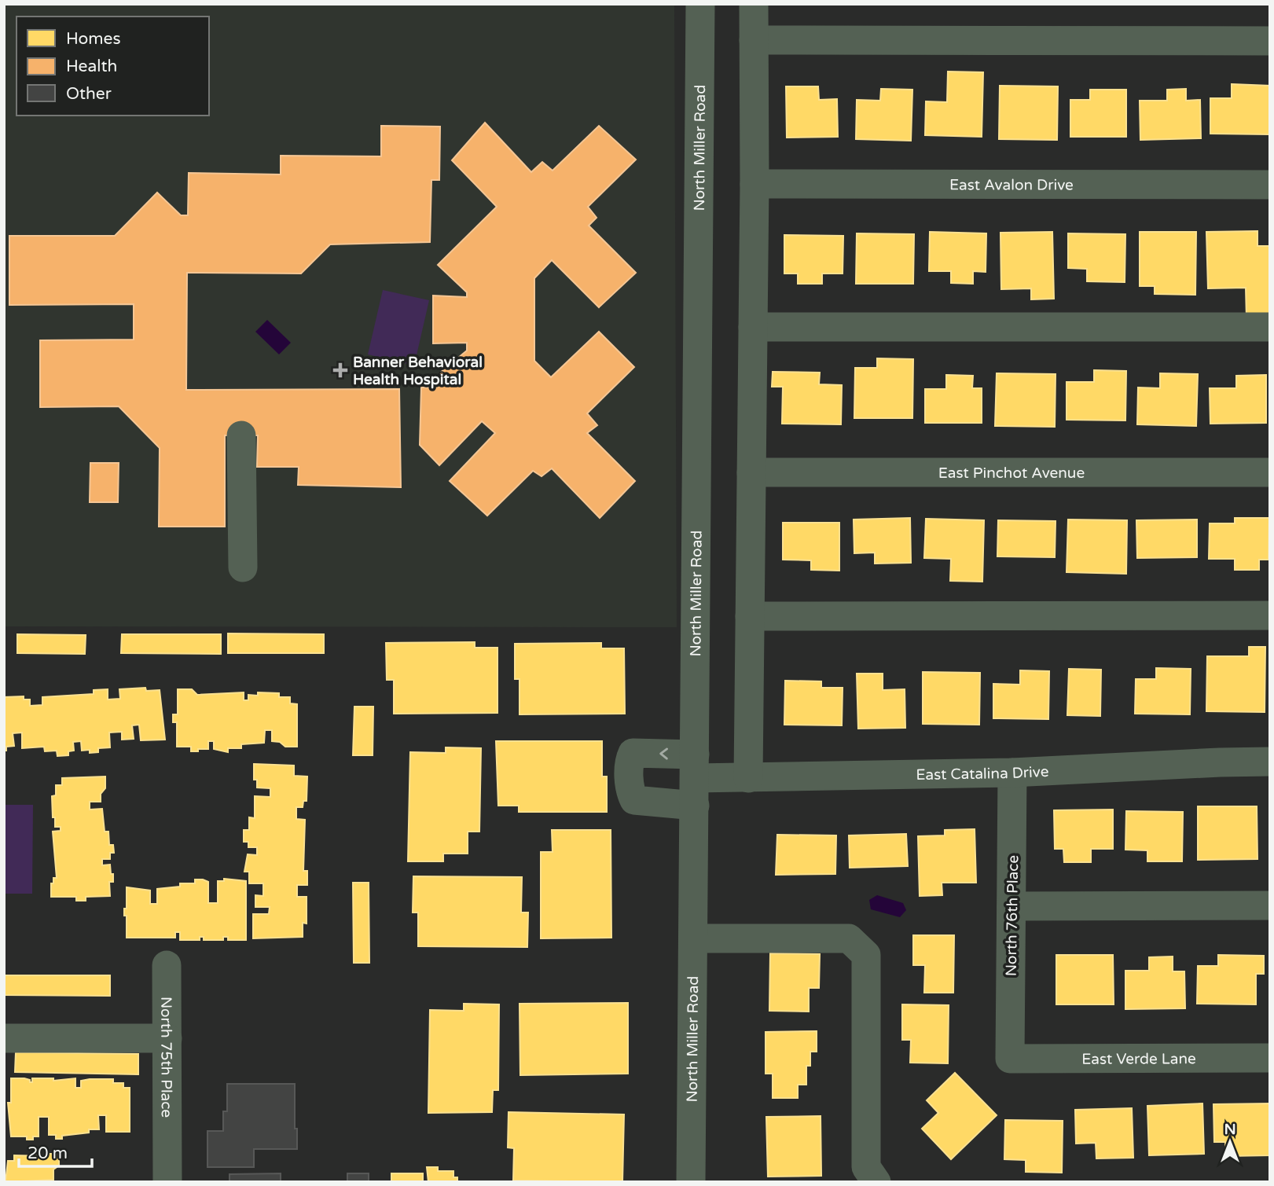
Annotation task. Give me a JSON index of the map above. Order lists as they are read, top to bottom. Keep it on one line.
{"streets":{"street":["North Miller Road","East Avalon Drive","East Pinchot Avenue","East Catalina Drive","North 76th Place","North 75th Place","East Verde Lane"]},"crossings":[["North Miller Road","East Catalina Drive"],["East Catalina Drive","North 76th Place"],["North 76th Place","East Verde Lane"]],"places":{"health":["Banner Behavioral Health Hospital"]},"legend":["Homes","Health","Other"],"scale_bar":"20 m","north":"top"}
